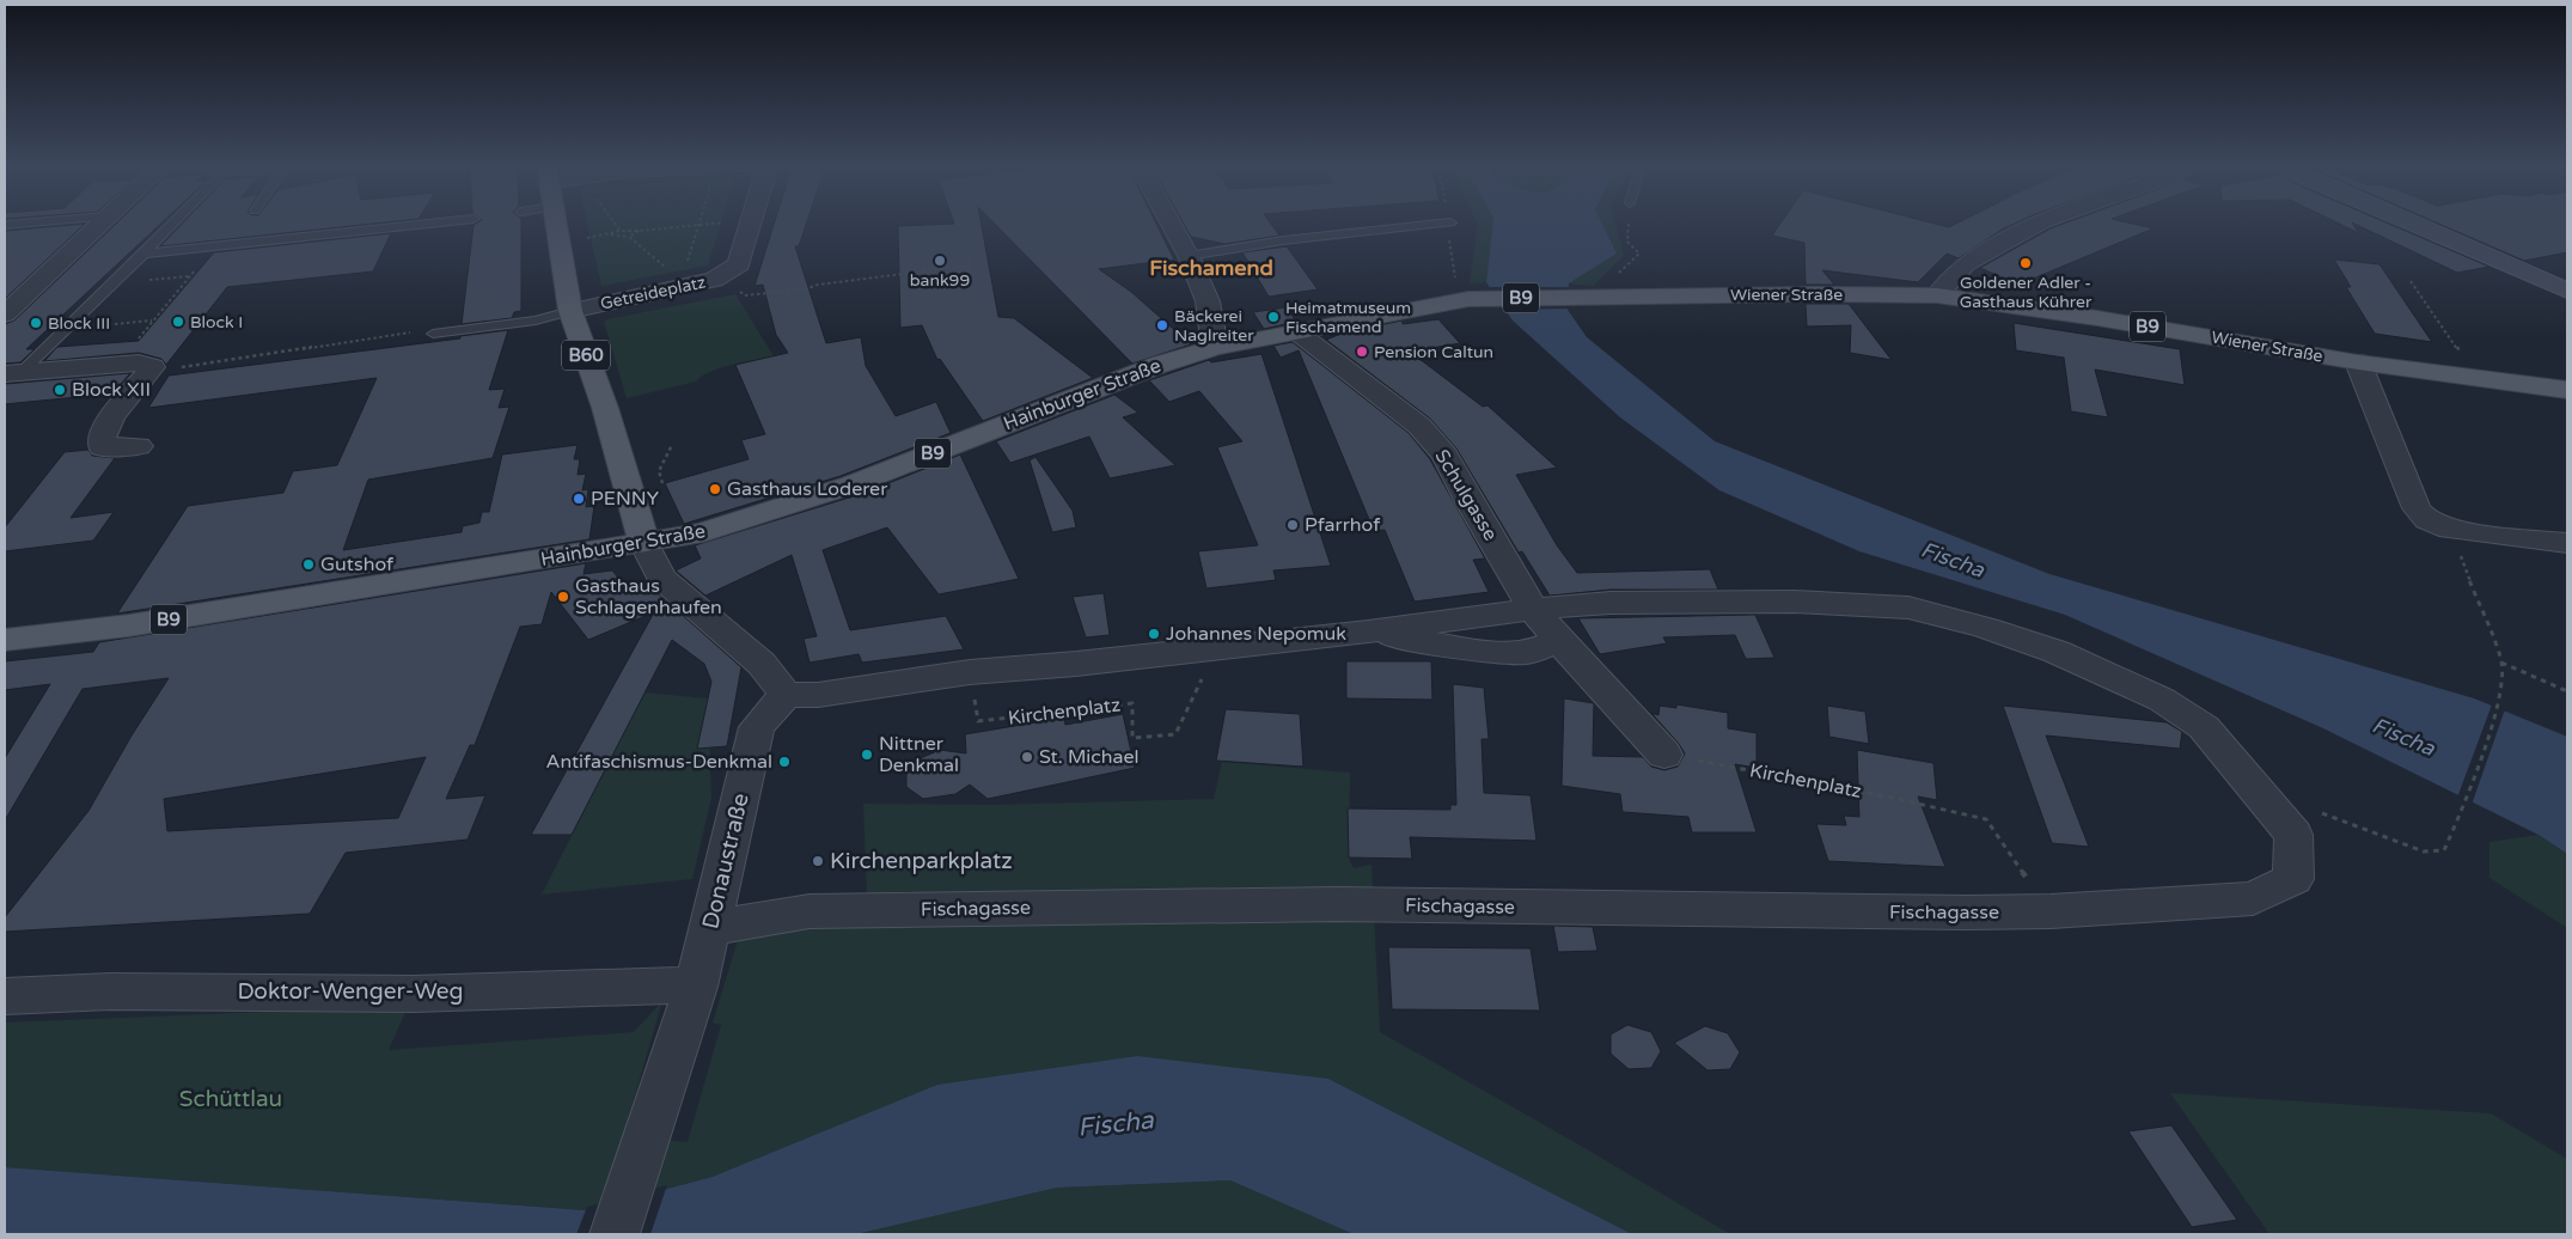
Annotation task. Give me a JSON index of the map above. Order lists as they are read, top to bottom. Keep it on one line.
{"streets":{"main road":["Wiener Straße","B9","B60","Hainburger Straße"],"street":["Getreideplatz","Schulgasse","Donaustraße","Fischagasse","Doktor-Wenger-Weg"],"path":["Kirchenplatz"]},"crossings":[["Getreideplatz","B60"],["Wiener Straße","Hainburger Straße"],["Wiener Straße","Schulgasse"],["B60","Hainburger Straße"],["Schulgasse","Fischagasse"],["Kirchenplatz","Fischagasse"],["Donaustraße","Fischagasse"],["Donaustraße","Doktor-Wenger-Weg"]],"districts":["Fischamend"],"water":["Fischa"],"parks":["Schüttlau"],"places":["bank99","Goldener Adler - Gasthaus Kührer","Heimatmuseum Fischamend","Block I","Block III","Bäckerei Naglreiter","Pension Caltun","Block XII","Gasthaus Loderer","PENNY","Pfarrhof","Gutshof","Gasthaus Schlagenhaufen","Johannes Nepomuk","Nittner Denkmal","St. Michael","Antifaschismus-Denkmal","Kirchenparkplatz"]}
